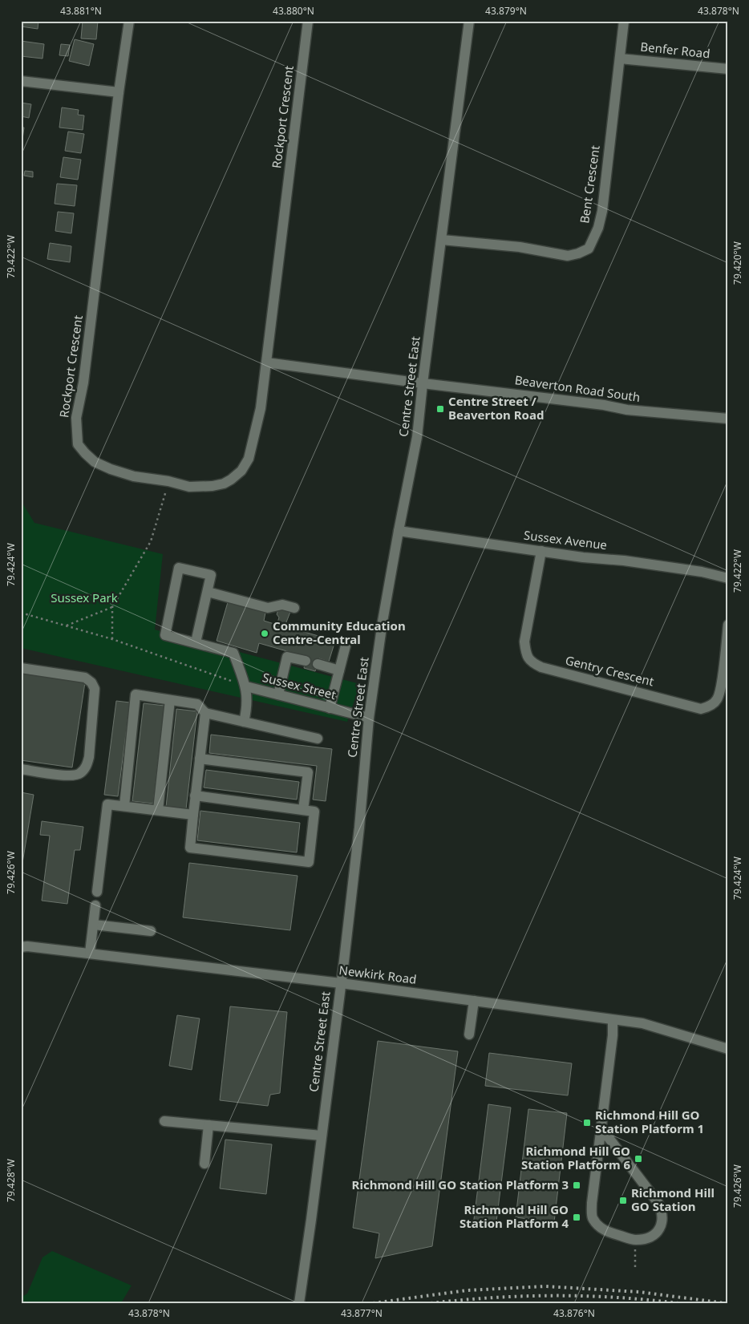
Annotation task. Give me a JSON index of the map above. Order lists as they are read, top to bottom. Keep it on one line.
{"streets":{"street":["Benfer Road","Rockport Crescent","Bent Crescent","Centre Street East","Beaverton Road South","Sussex Avenue","Gentry Crescent","Sussex Street","Newkirk Road"]},"crossings":[["Benfer Road","Bent Crescent"],["Rockport Crescent","Beaverton Road South"],["Bent Crescent","Centre Street East"],["Centre Street East","Beaverton Road South"],["Centre Street East","Sussex Avenue"],["Centre Street East","Sussex Street"],["Centre Street East","Newkirk Road"],["Sussex Avenue","Gentry Crescent"]],"parks":["Sussex Park"],"places":{"transit":["Centre Street / Beaverton Road","Richmond Hill GO Station Platform 1","Richmond Hill GO Station Platform 6","Richmond Hill GO Station Platform 3","Richmond Hill GO Station","Richmond Hill GO Station Platform 4"],"other":["Community Education Centre-Central"]},"coordinates":["43.881°N","43.880°N","43.879°N","43.878°N","79.422°W","79.420°W","79.424°W","79.426°W","79.428°W","43.877°N","43.876°N"]}
